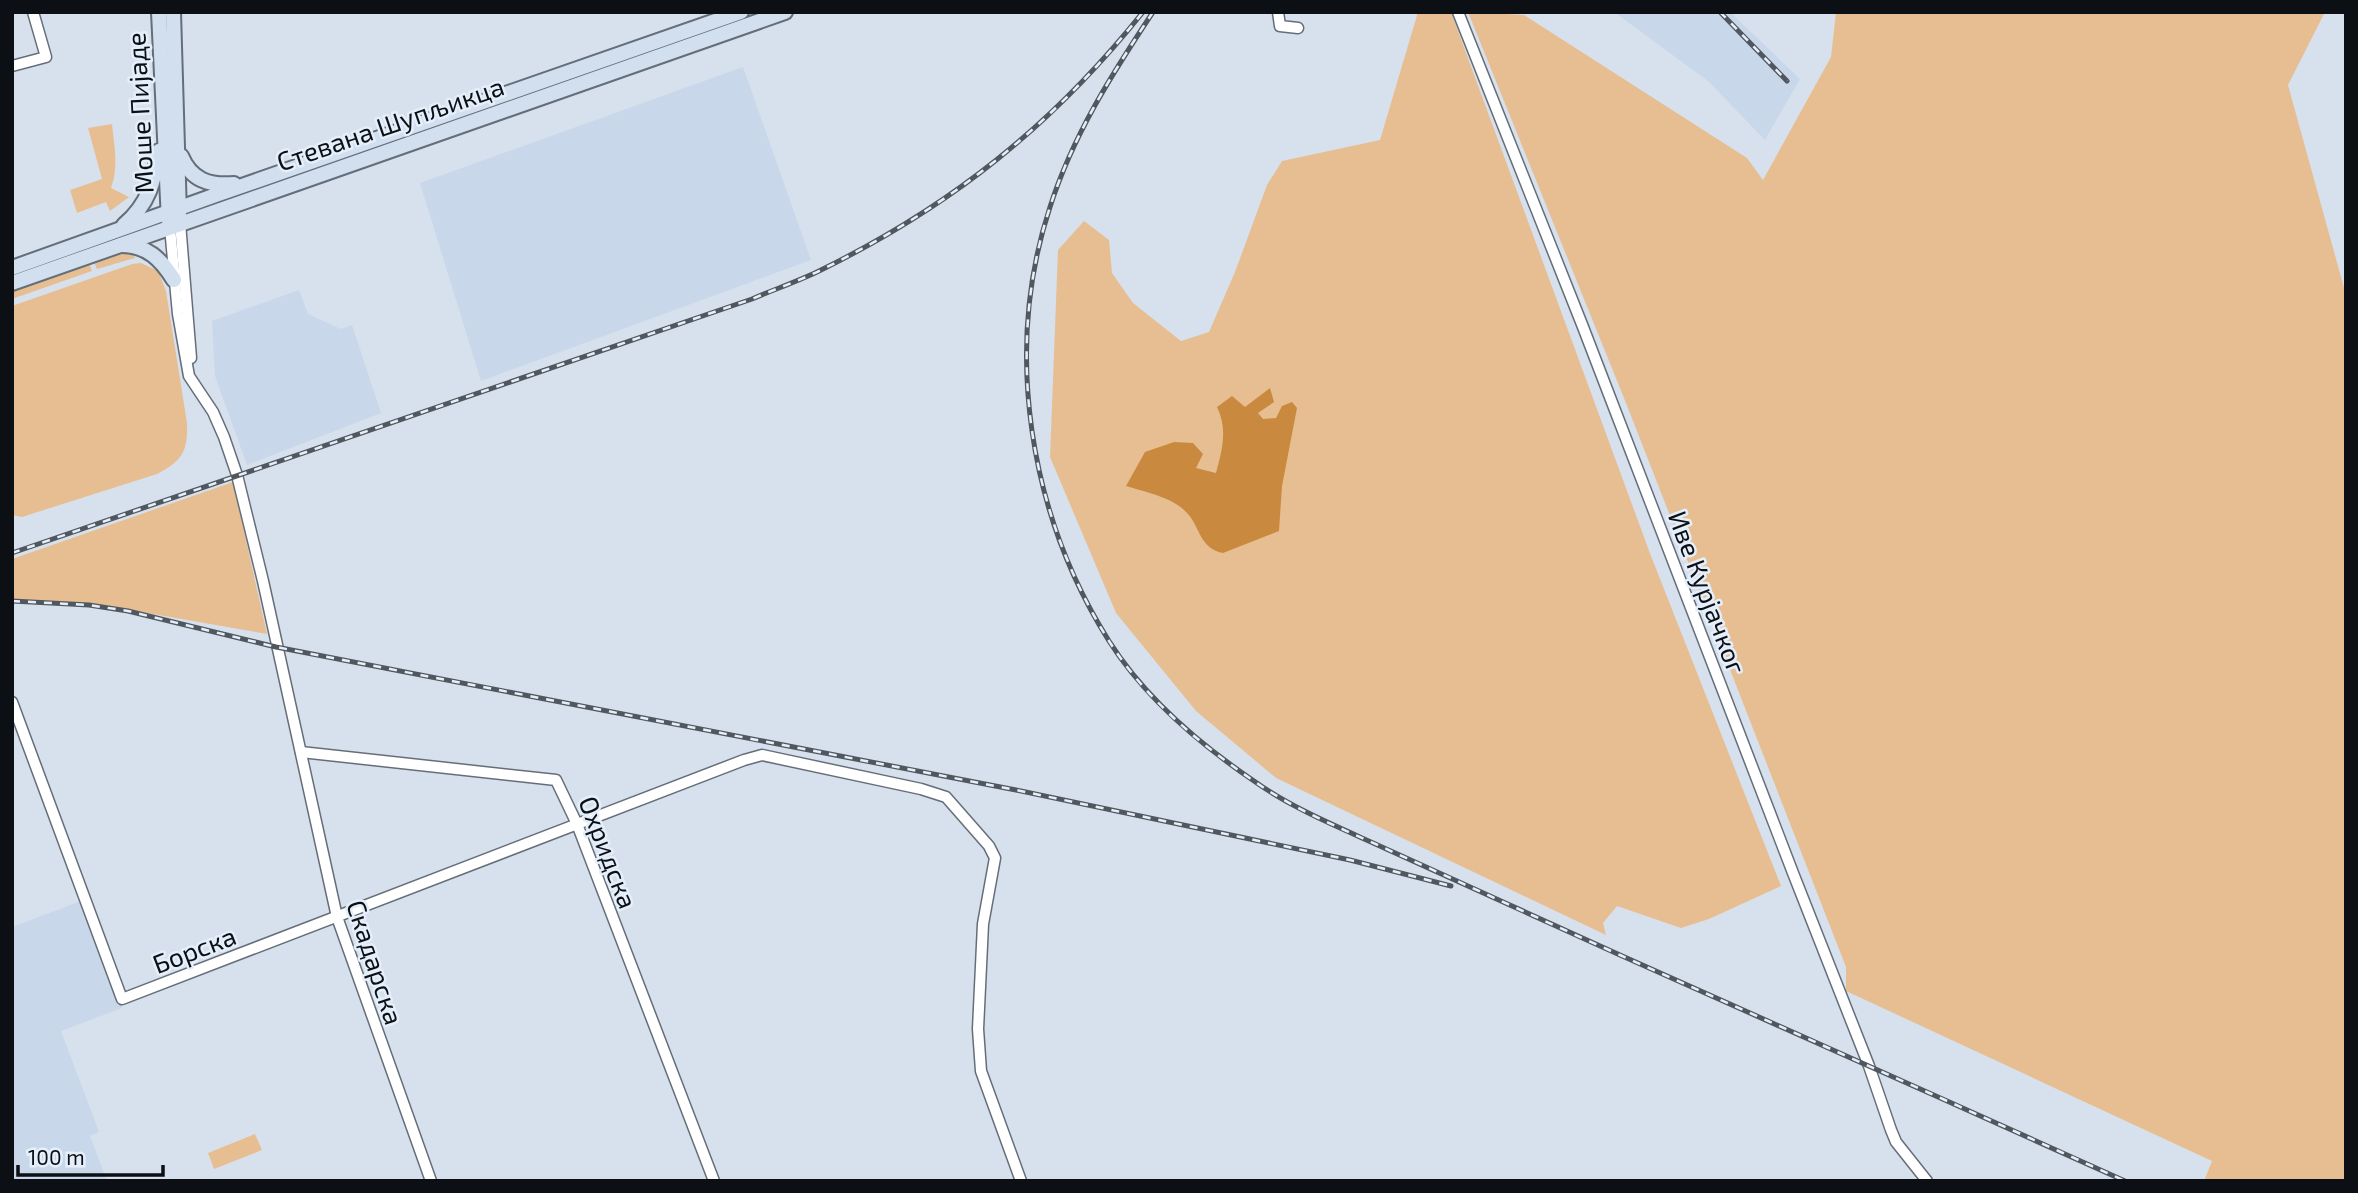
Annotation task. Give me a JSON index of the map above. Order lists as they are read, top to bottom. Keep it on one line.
{"streets":{"main road":["Моше Пијаде","Стевана Шупљикца"],"street":["Иве Курјачког","Охридска","Борска","Скадарска"]},"crossings":[["Моше Пијаде","Стевана Шупљикца"],["Охридска","Борска"],["Охридска","Скадарска"],["Борска","Скадарска"]],"scale_bar":"100 m"}
